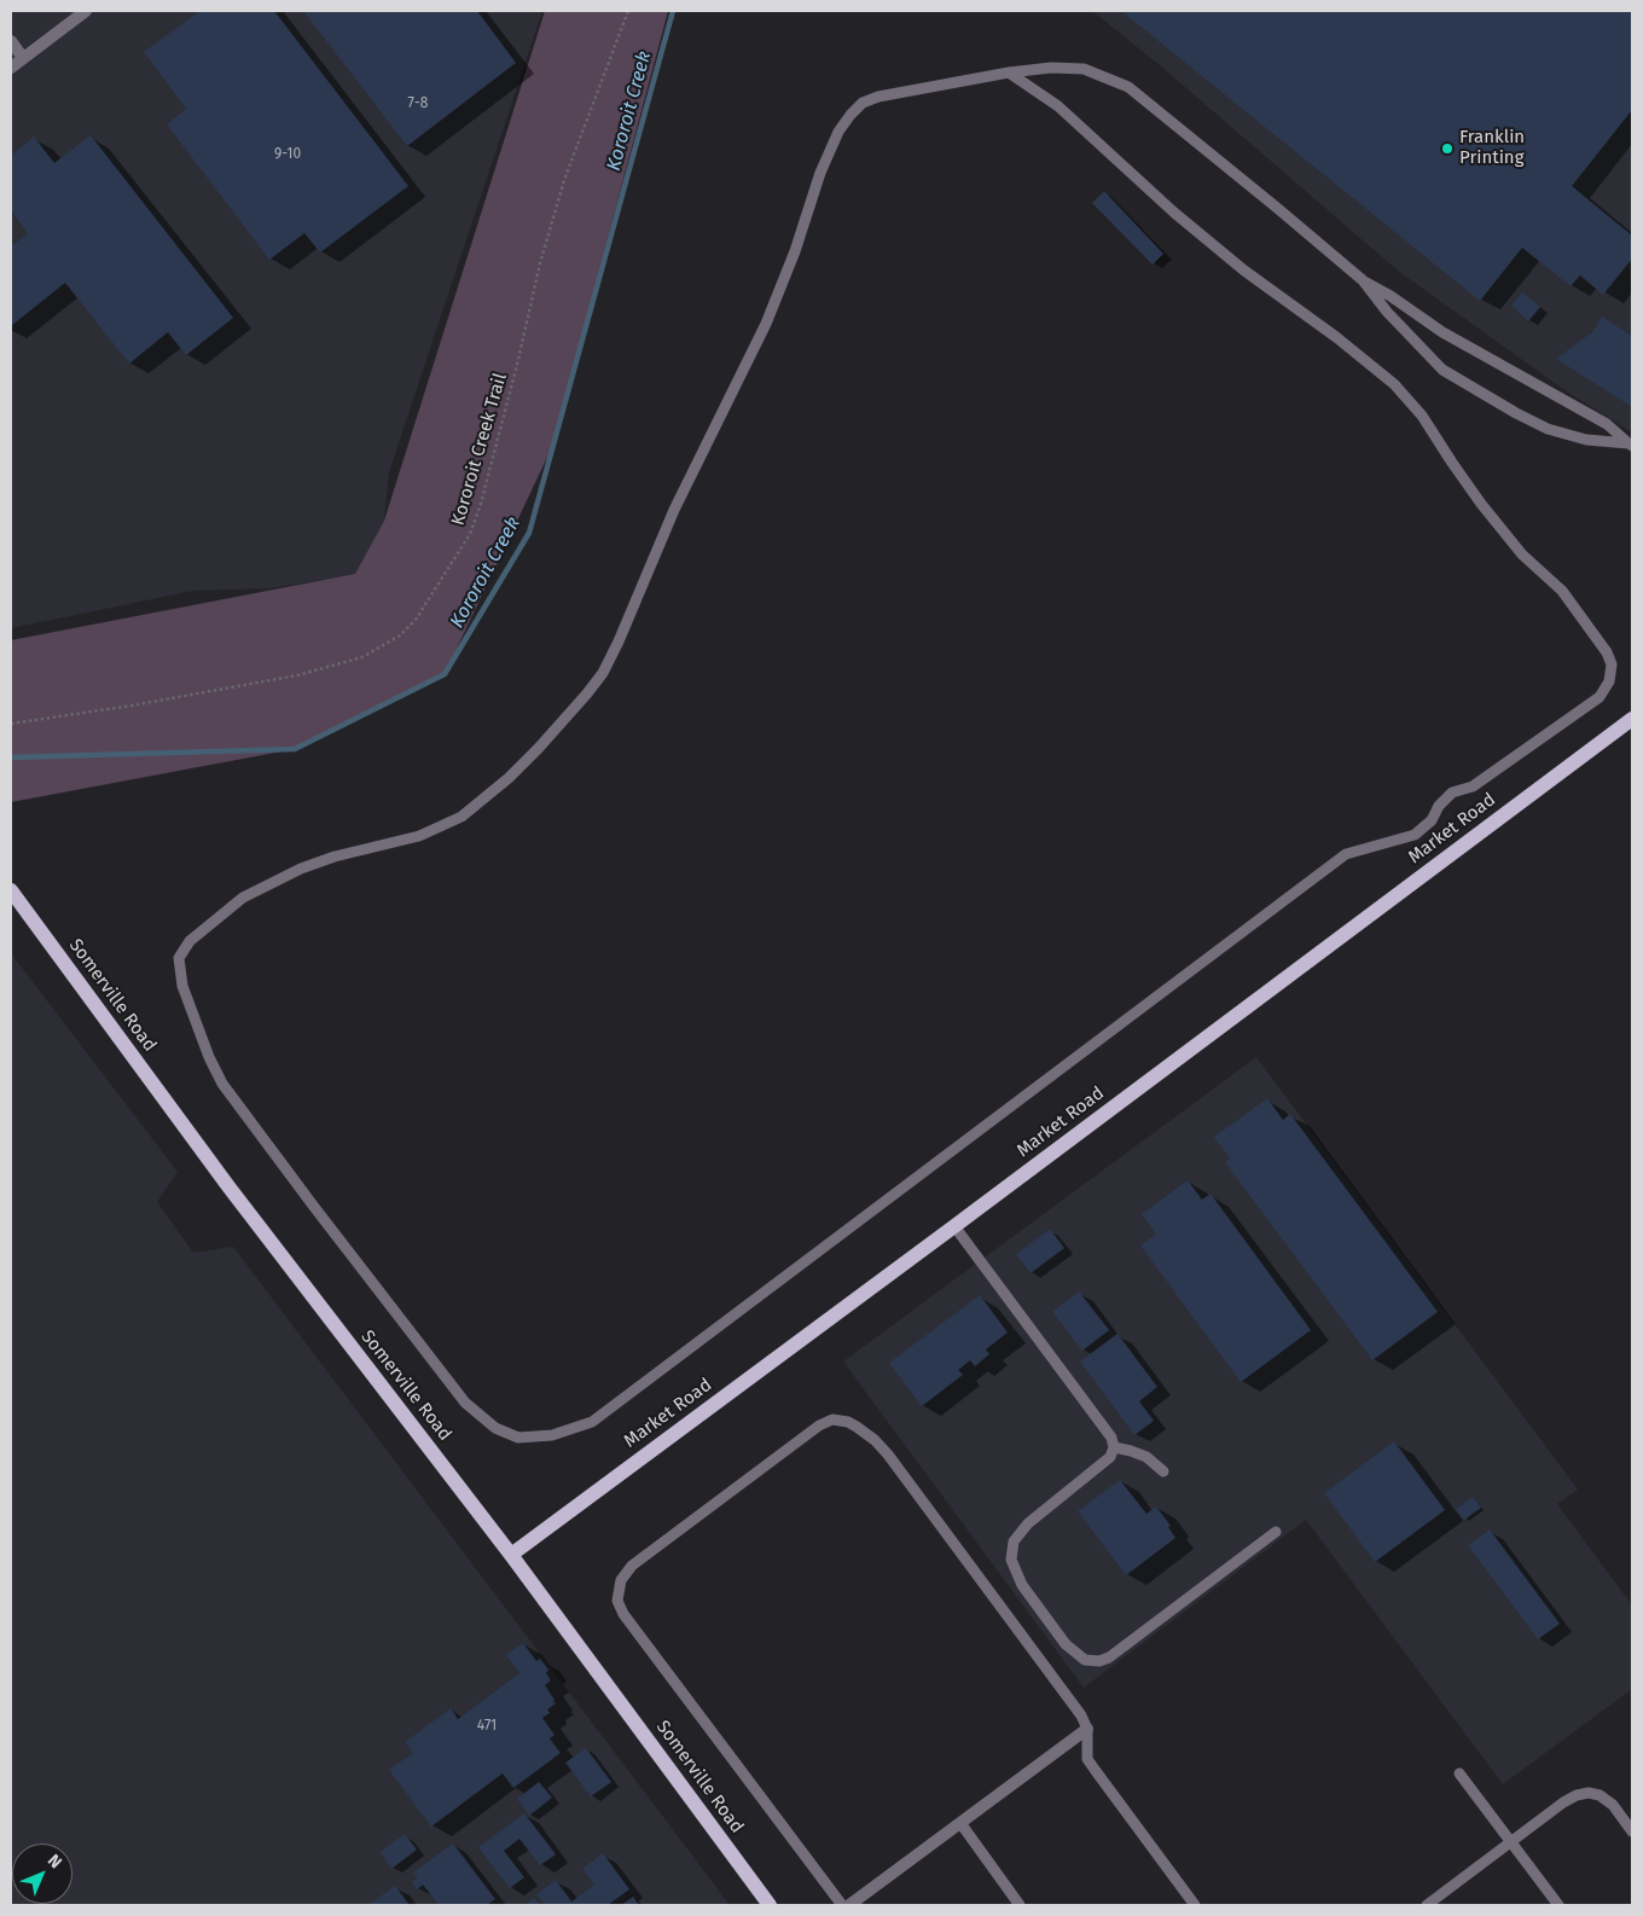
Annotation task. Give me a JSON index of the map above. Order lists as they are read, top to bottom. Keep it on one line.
{"streets":{"main road":["Market Road","Somerville Road"],"path":["Kororoit Creek Trail"]},"crossings":[["Market Road","Somerville Road"]],"water":["Kororoit Creek"],"places":["Franklin Printing"],"house_numbers":["7-8","9-10","471"],"north":"top right"}
